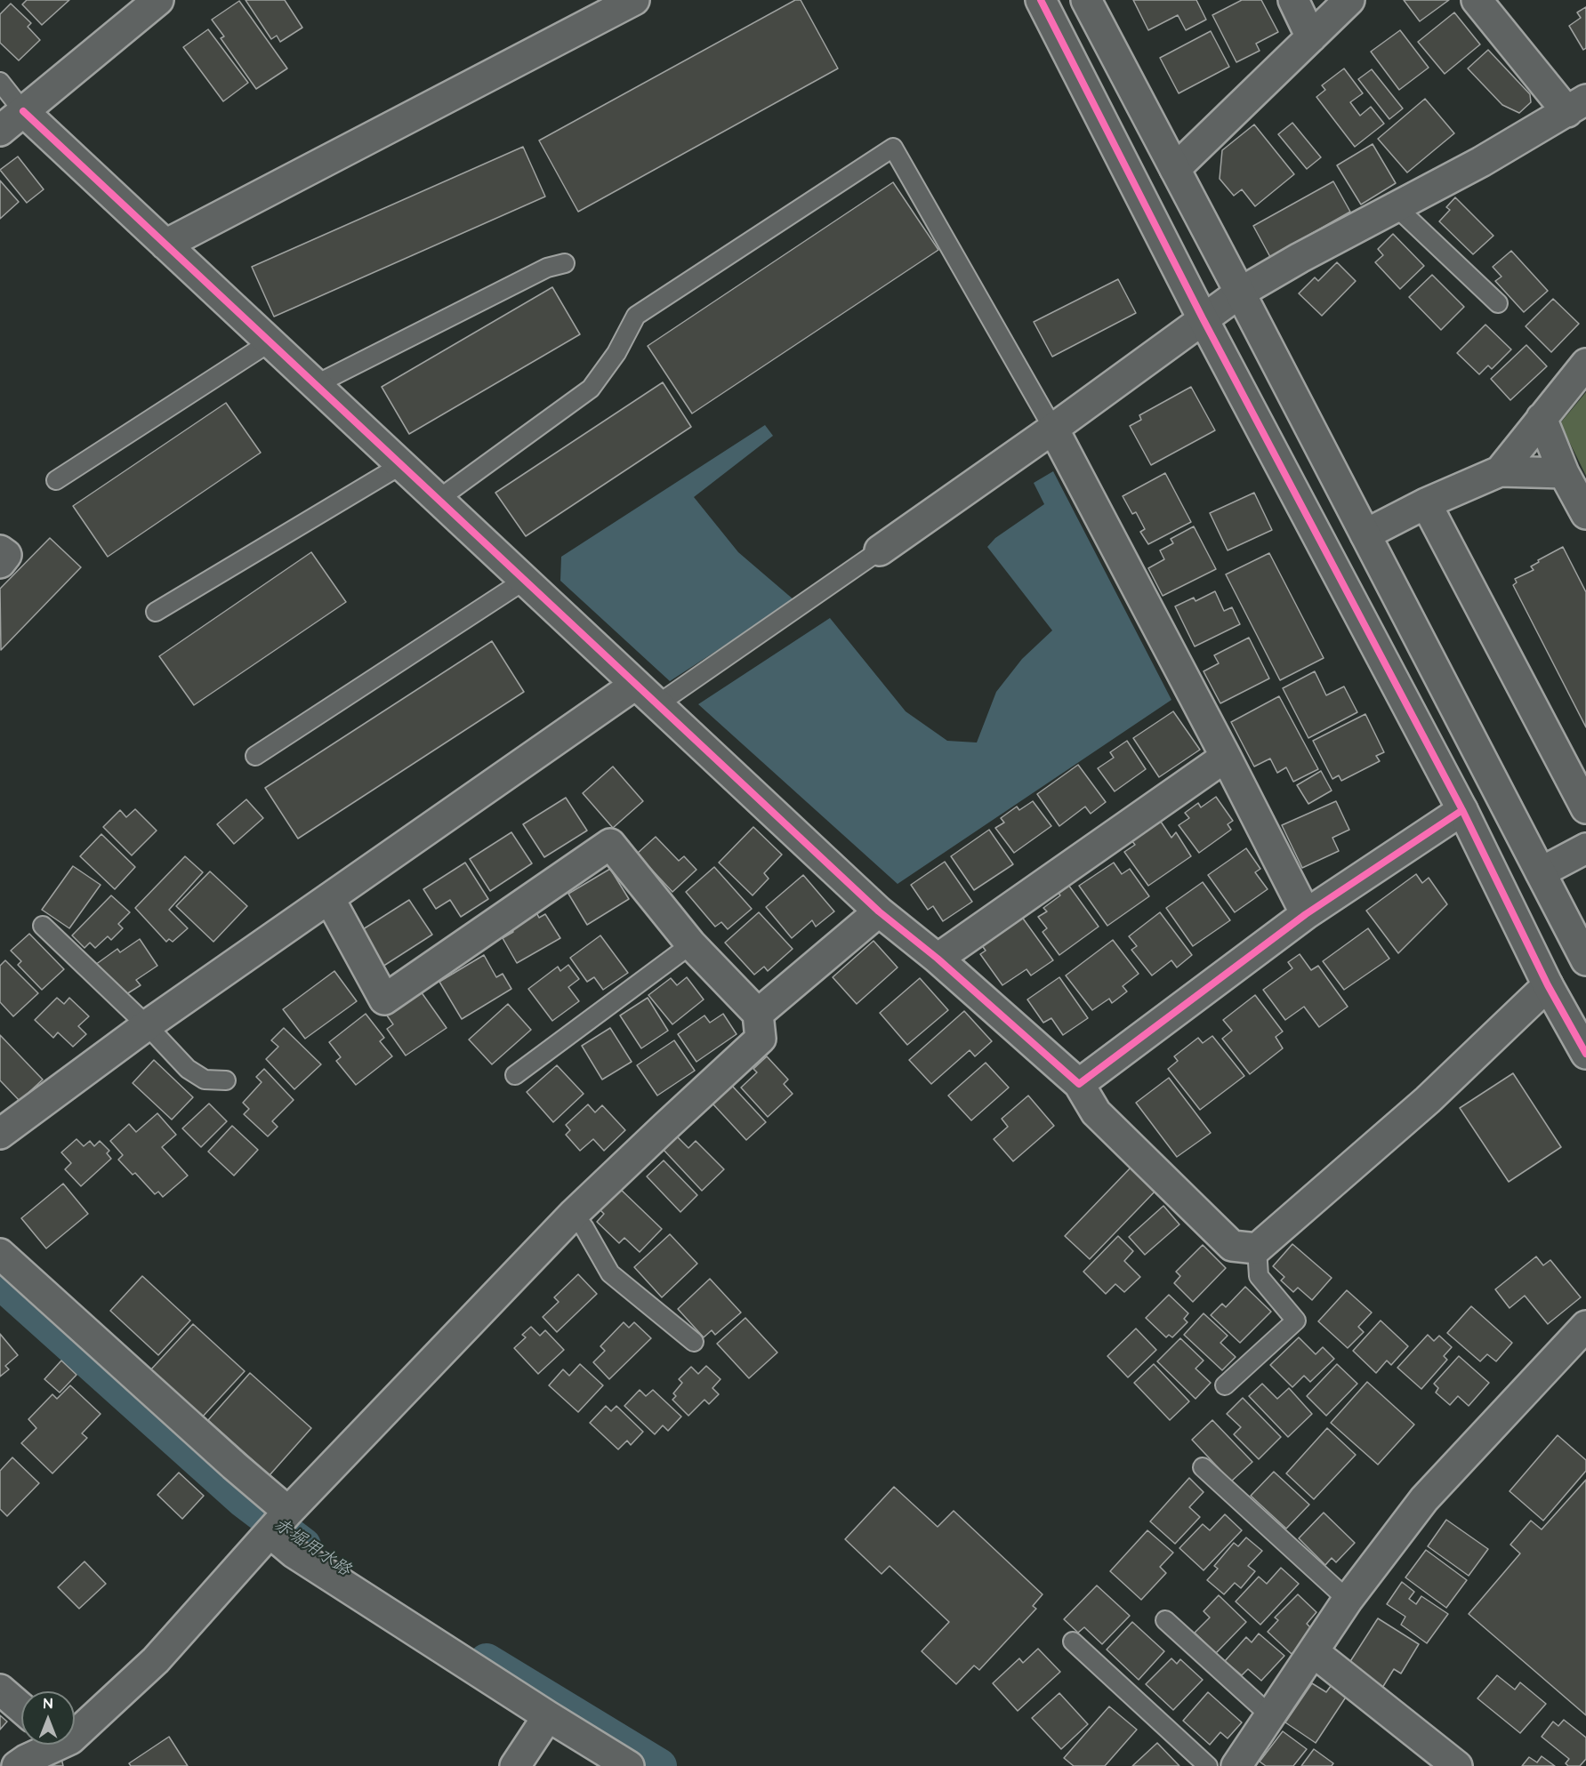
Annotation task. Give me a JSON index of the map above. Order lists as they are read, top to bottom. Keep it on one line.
{"water":["赤堀用水路"],"north":"top"}
